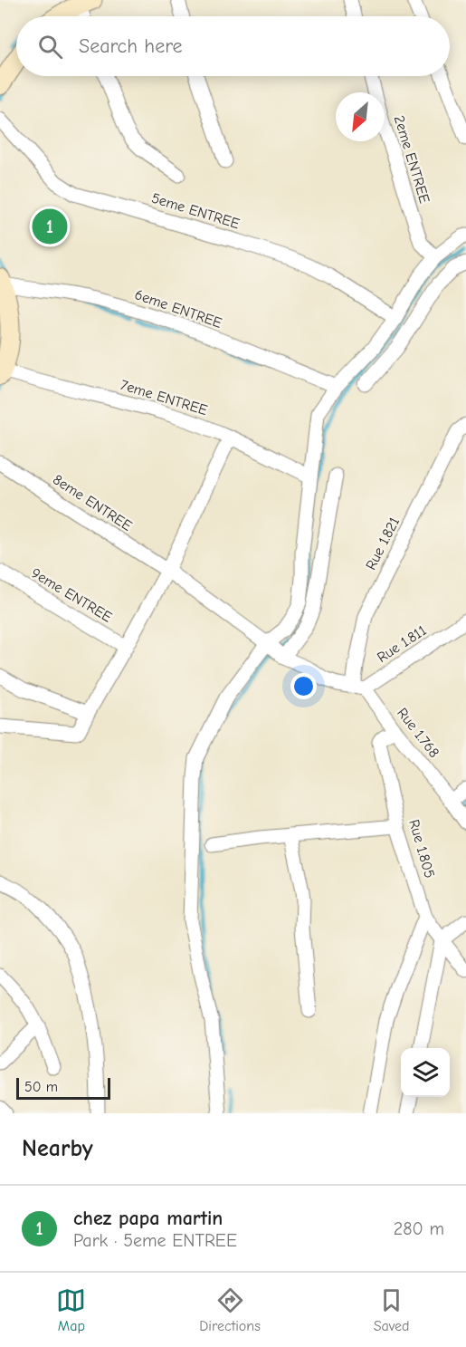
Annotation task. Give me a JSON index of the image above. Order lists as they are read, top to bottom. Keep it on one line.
{"streets":{"street":["2eme ENTREE","5eme ENTREE","6eme ENTREE","7eme ENTREE","8eme ENTREE","Rue 1.821","9eme ENTREE","Rue 1.811","Rue 1.768","Rue 1.805"]},"crossings":[["8eme ENTREE","Rue 1.821"],["8eme ENTREE","Rue 1.811"],["8eme ENTREE","Rue 1.768"],["Rue 1.821","Rue 1.811"],["Rue 1.821","Rue 1.768"],["Rue 1.811","Rue 1.768"],["Rue 1.768","Rue 1.805"]],"scale_bar":"50 m","north":"bottom left","page":{"search":"Search here","pins":"1","scale":"50 m","heading":"Nearby","list":[{"mark":"1","name":"chez papa martin","note":"Park · 5eme ENTREE","value":"280 m"}],"nav":["Map","Directions","Saved"]}}
